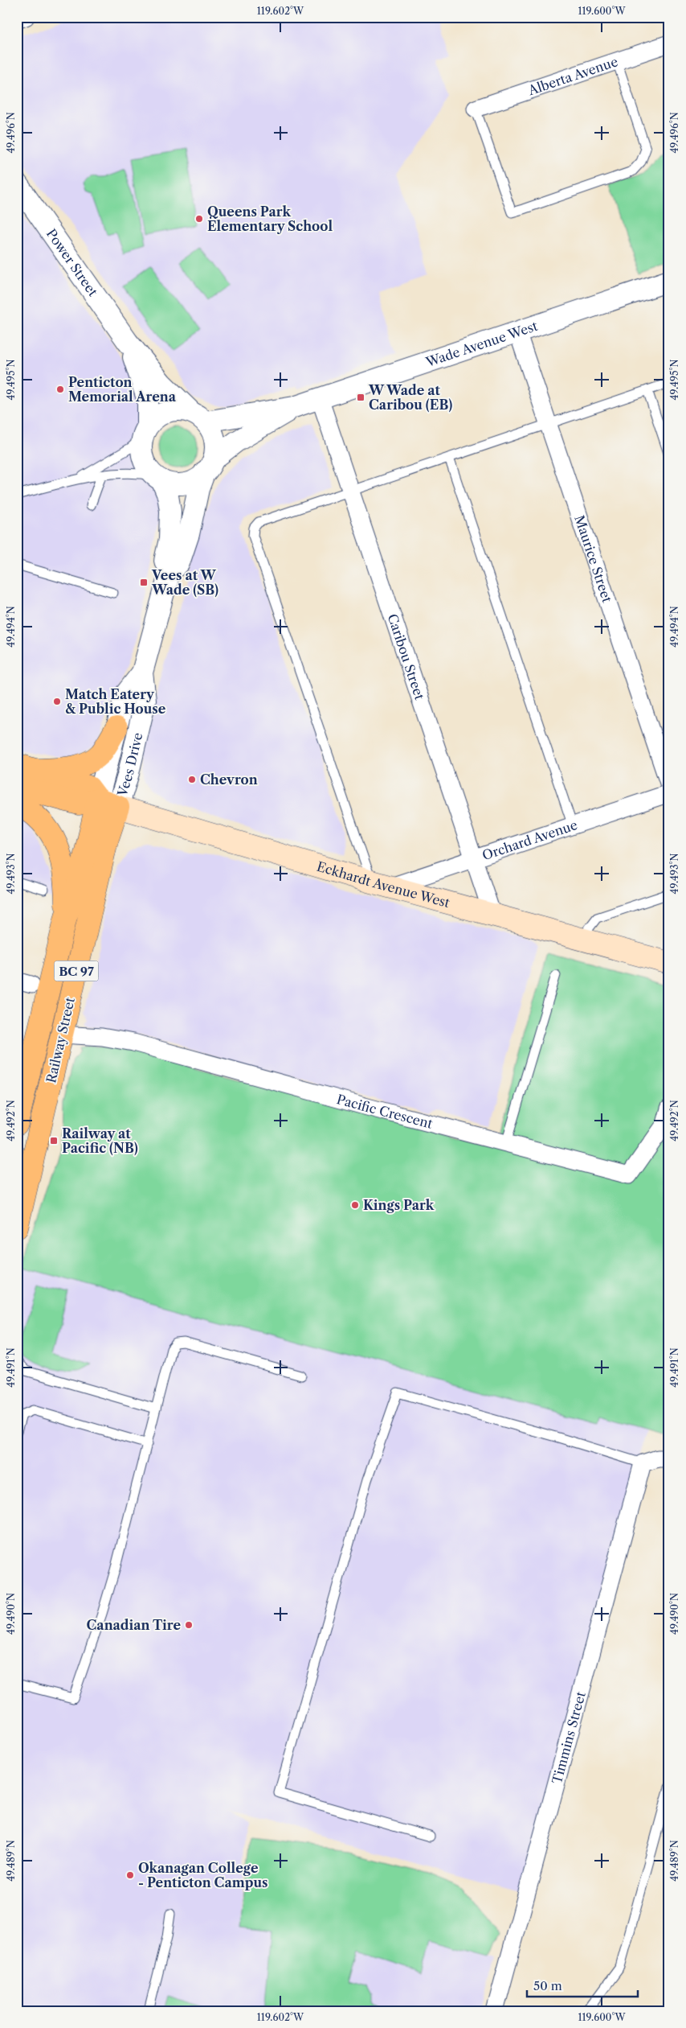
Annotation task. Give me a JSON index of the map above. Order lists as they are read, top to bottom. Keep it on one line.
{"streets":{"highway":["Eckhardt Avenue West","BC 97","Railway Street"],"street":["Alberta Avenue","Power Street","Wade Avenue West","Maurice Street","Caribou Street","Vees Drive","Orchard Avenue","Pacific Crescent","Timmins Street"]},"crossings":[["Power Street","Wade Avenue West"],["Power Street","Vees Drive"],["Wade Avenue West","Maurice Street"],["Wade Avenue West","Caribou Street"],["Wade Avenue West","Vees Drive"],["Caribou Street","Orchard Avenue"],["Caribou Street","Eckhardt Avenue West"],["Vees Drive","Eckhardt Avenue West"],["Vees Drive","Railway Street"],["Orchard Avenue","Eckhardt Avenue West"],["Eckhardt Avenue West","Railway Street"],["Railway Street","Pacific Crescent"]],"places":{"other":["Queens Park Elementary School","Penticton Memorial Arena","Match Eatery & Public House","Chevron","Kings Park","Canadian Tire","Okanagan College - Penticton Campus"],"transit":["W Wade at Caribou (EB)","Vees at W Wade (SB)","Railway at Pacific (NB)"]},"scale_bar":"50 m","coordinates":["119.602°W","119.600°W","49.496°N","49.495°N","49.494°N","49.493°N","49.492°N","49.491°N","49.490°N","49.489°N"]}
